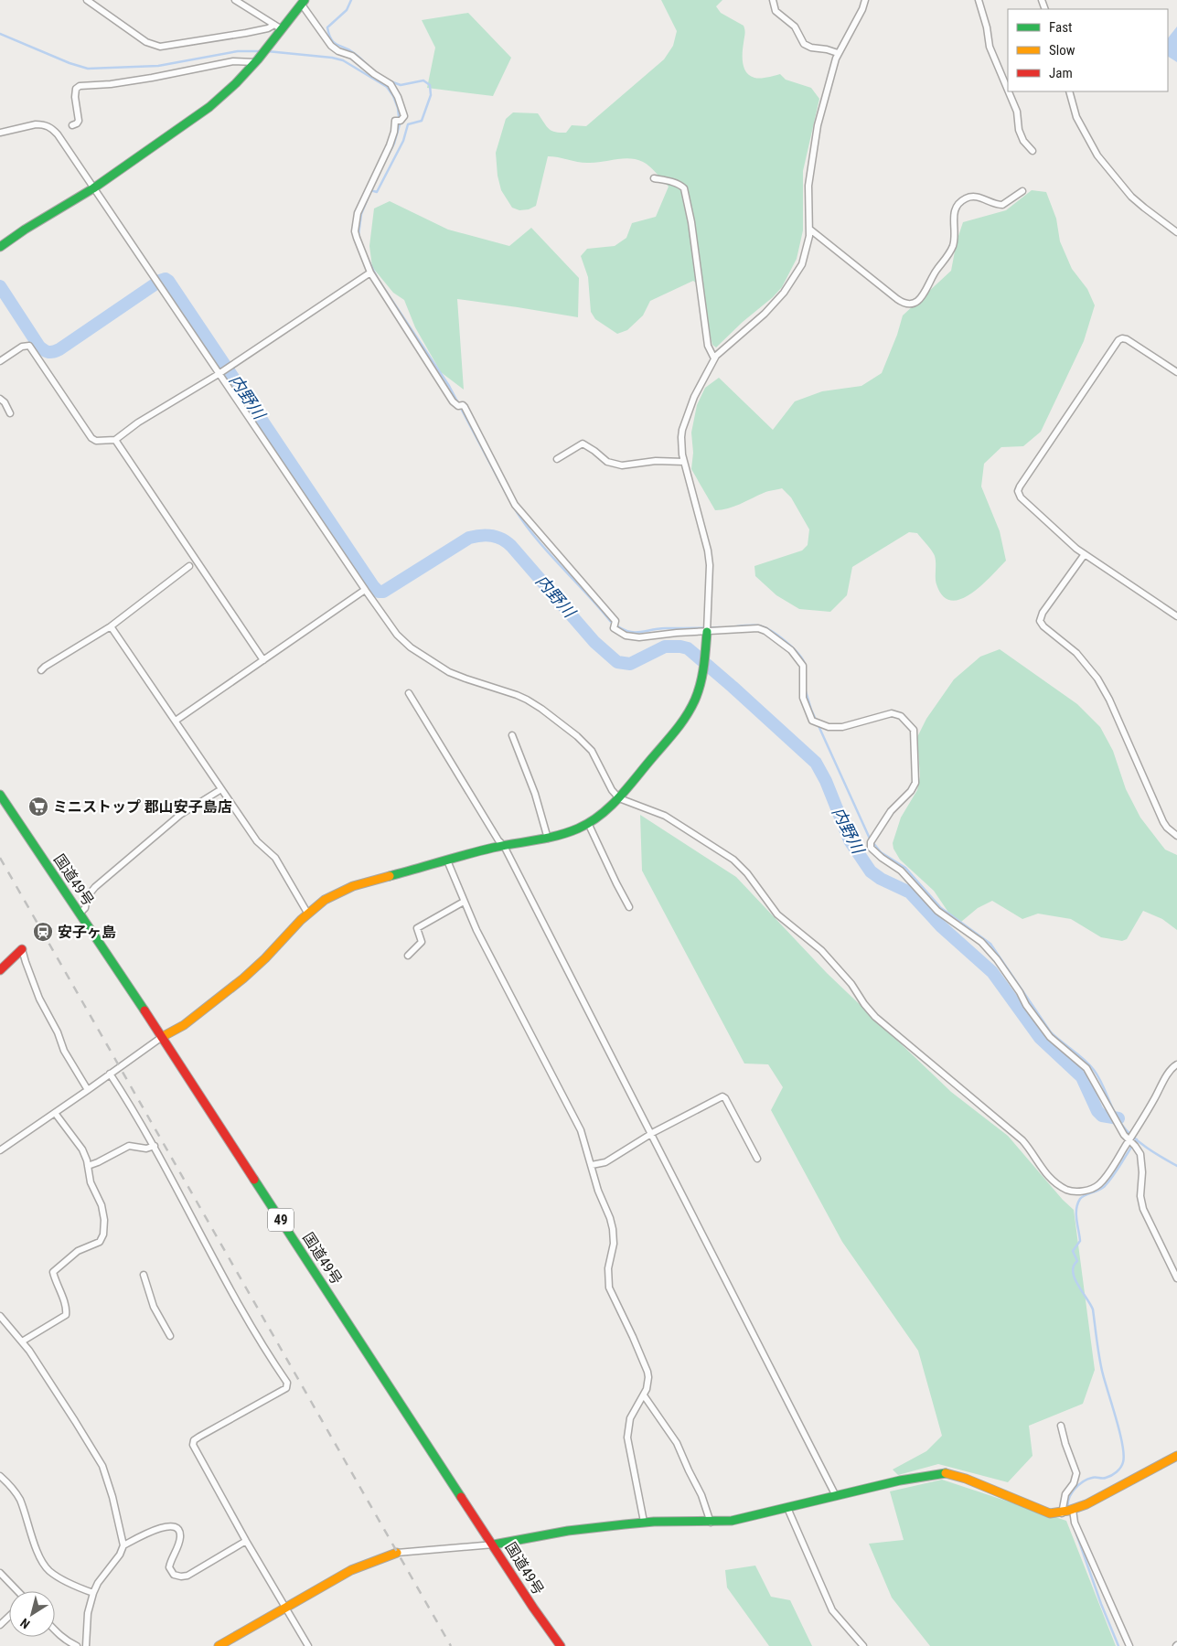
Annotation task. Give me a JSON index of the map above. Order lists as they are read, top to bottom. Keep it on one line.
{"streets":{"main road":["国道49号","49"]},"water":["内野川"],"places":{"supermarket":["ミニストップ 郡山安子島店"],"station":["安子ヶ島"]},"legend":["Fast","Slow","Jam"],"north":"bottom left"}
